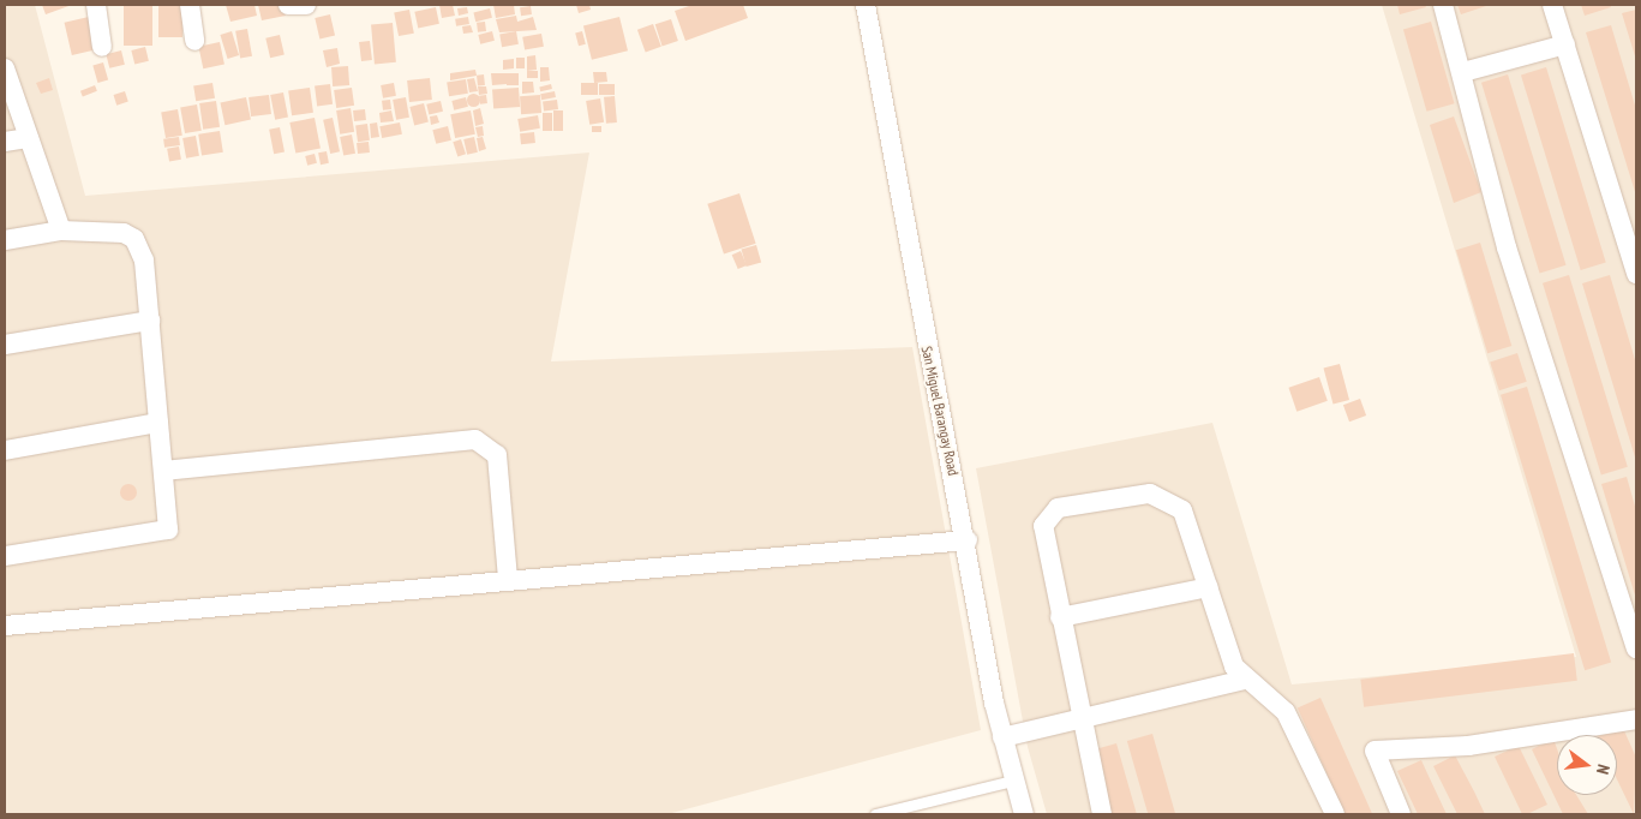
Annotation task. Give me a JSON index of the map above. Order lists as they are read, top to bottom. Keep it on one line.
{"streets":{"street":["San Miguel Barangay Road"]},"north":"right"}
